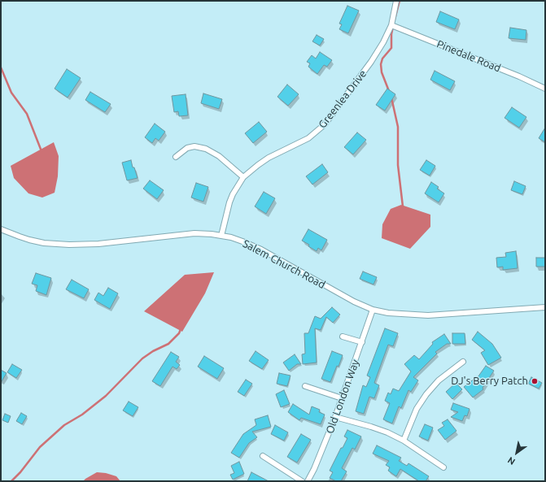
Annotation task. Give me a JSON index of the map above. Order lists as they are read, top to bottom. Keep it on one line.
{"streets":{"street":["Pinedale Road","Greenlea Drive","Salem Church Road","Old London Way"]},"crossings":[["Pinedale Road","Greenlea Drive"],["Greenlea Drive","Salem Church Road"],["Salem Church Road","Old London Way"]],"places":["DJ's Berry Patch"],"north":"bottom left"}
